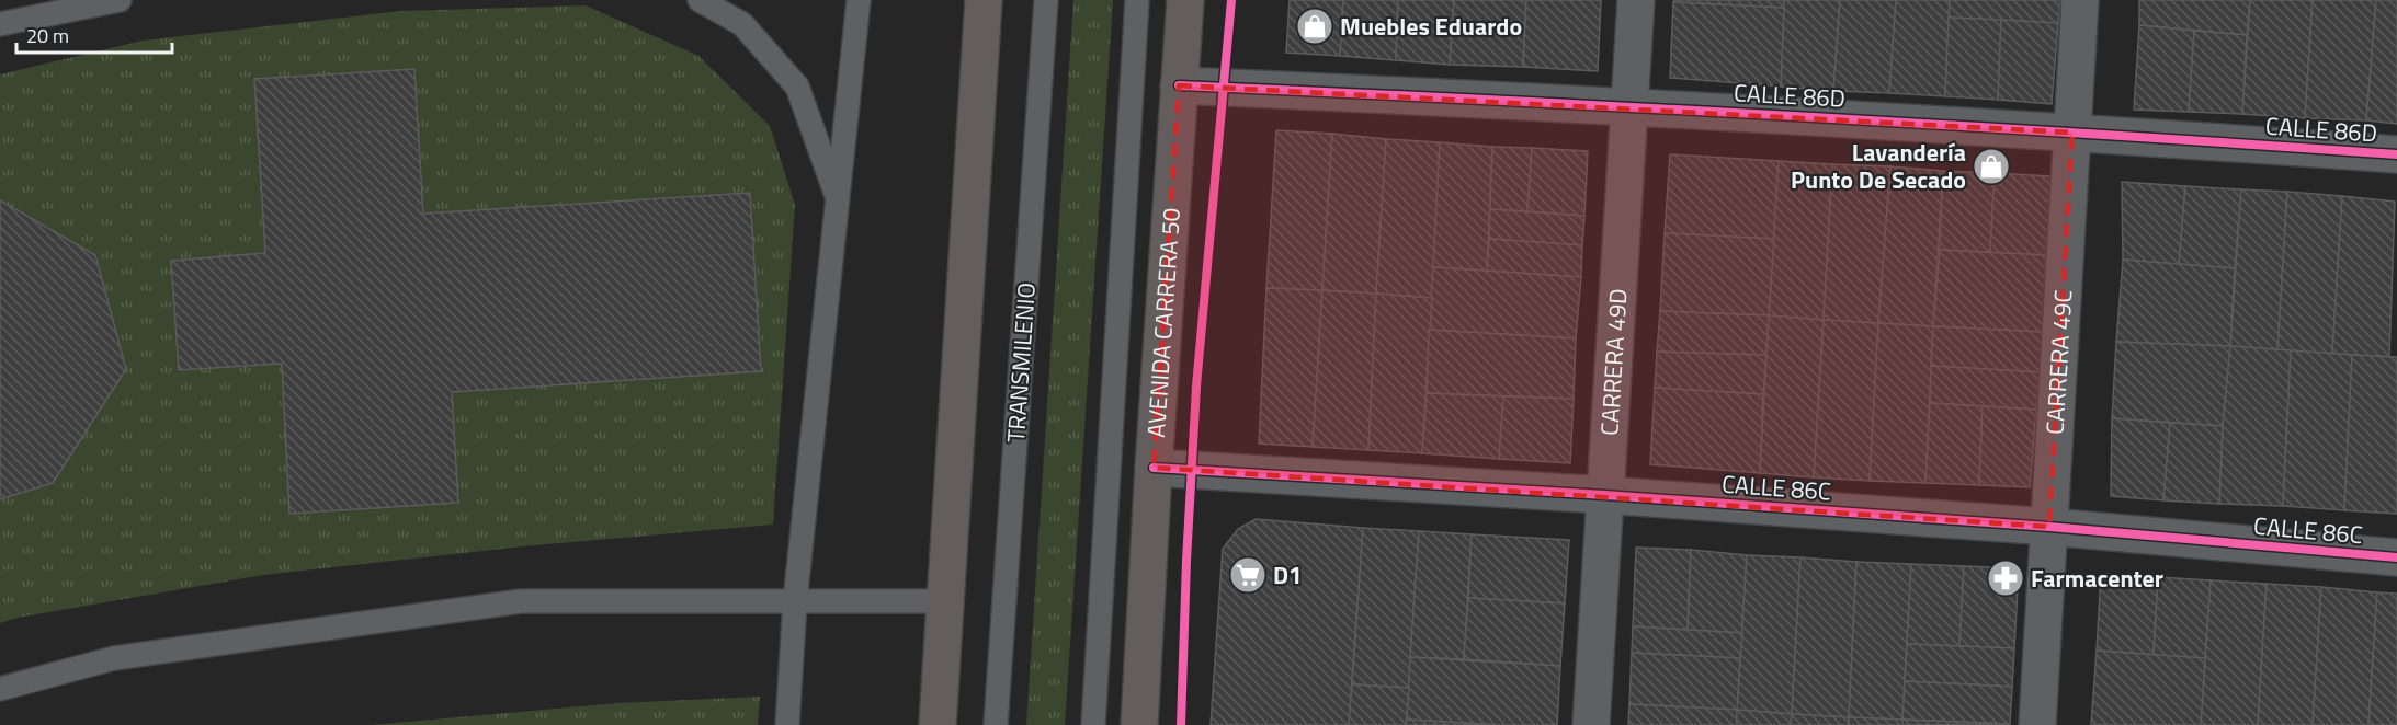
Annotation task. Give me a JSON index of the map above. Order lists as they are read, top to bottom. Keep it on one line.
{"streets":{"main road":["AVENIDA CARRERA 50"],"street":["CALLE 86D","CARRERA 49D","CARRERA 49C","CALLE 86C"],"lane":["TRANSMILENIO"]},"crossings":[["CALLE 86D","AVENIDA CARRERA 50"],["CALLE 86D","CARRERA 49D"],["CALLE 86D","CARRERA 49C"],["AVENIDA CARRERA 50","CALLE 86C"],["CARRERA 49D","CALLE 86C"],["CARRERA 49C","CALLE 86C"]],"places":{"shop":["Muebles Eduardo","Lavandería Punto De Secado"],"supermarket":["D1"],"pharmacy":["Farmacenter"]},"scale_bar":"20 m"}
